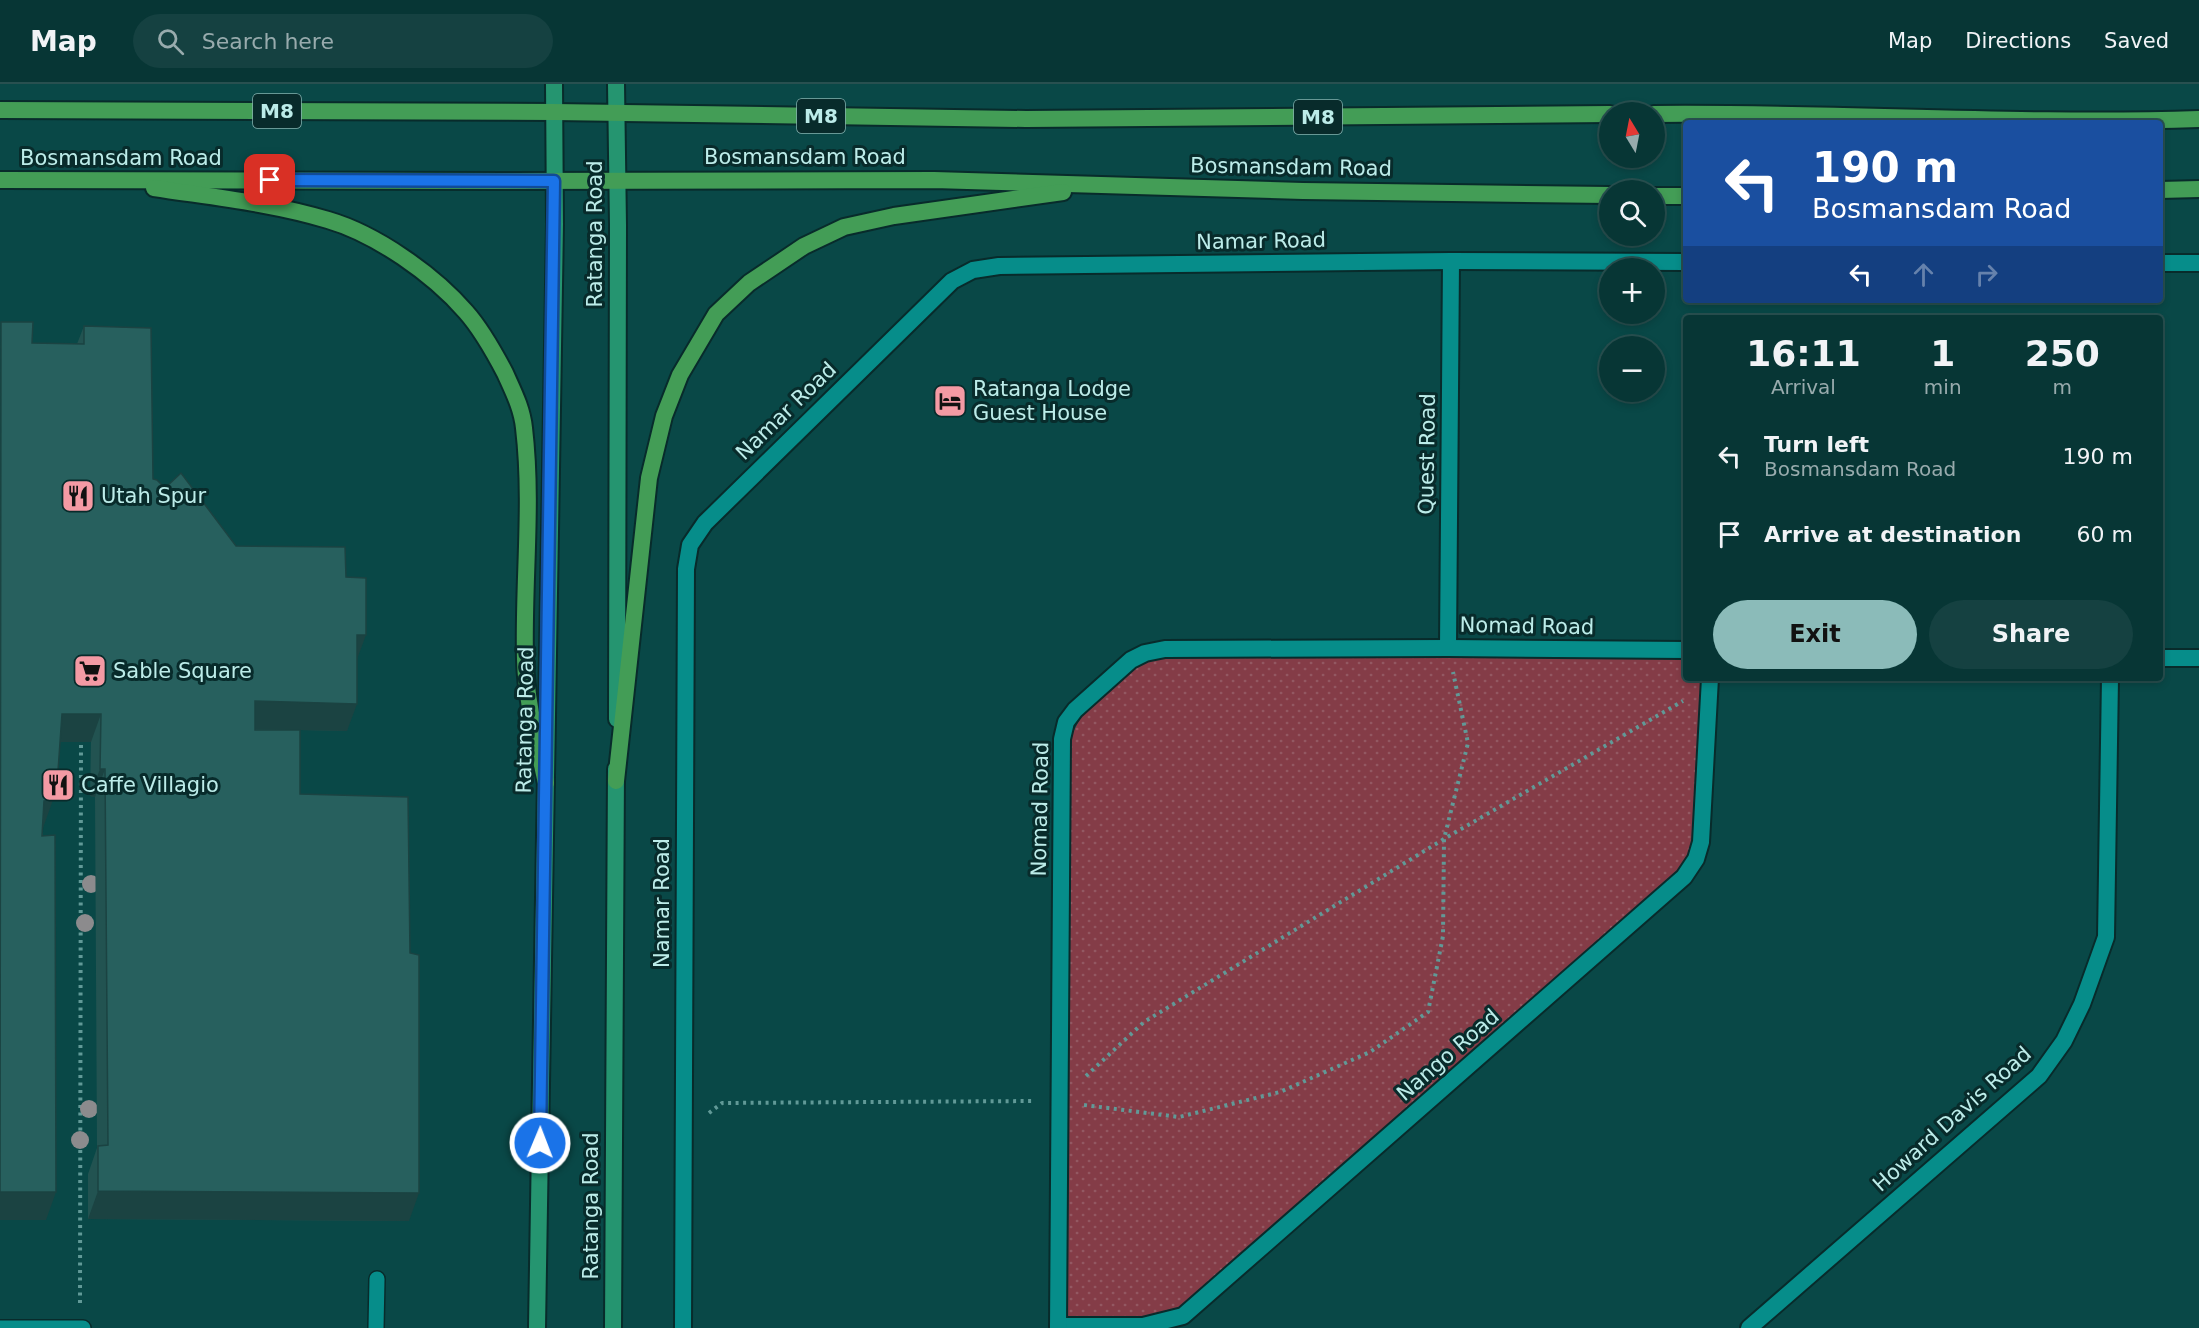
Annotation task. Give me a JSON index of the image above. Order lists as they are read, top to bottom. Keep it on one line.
{"streets":{"main road":["M8","Bosmansdam Road","Ratanga Road"],"street":["Namar Road","Quest Road","Nomad Road","Nango Road","Howard Davis Road"]},"crossings":[["Bosmansdam Road","Ratanga Road"],["Namar Road","Quest Road"],["Quest Road","Nomad Road"],["Nomad Road","Nango Road"]],"places":{"hotel":["Ratanga Lodge Guest House"],"restaurant":["Utah Spur","Caffe Villagio"],"supermarket":["Sable Square"]},"north":"top","page":{"header":"Map","search":"Search here","nav":["Map","Directions","Saved"],"map_buttons":["+","−"],"turn":["190 m","Bosmansdam Road"],"eta":["16:11","Arrival","1","min","250","m"],"list":[{"name":"Turn left","note":"Bosmansdam Road","value":"190 m"},{"name":"Arrive at destination","value":"60 m"}],"buttons":["Exit","Share"]}}
